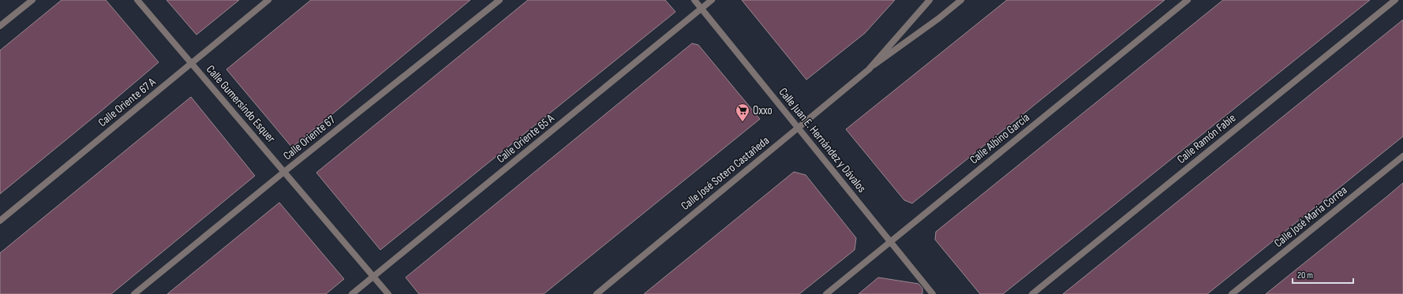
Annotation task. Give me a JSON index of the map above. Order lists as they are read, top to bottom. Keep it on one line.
{"streets":{"street":["Calle Oriente 67 A","Calle Gumersindo Esquer","Calle Oriente 67","Calle Oriente 65 A","Calle Albino García","Calle Ramón Fabie","Calle Juan E. Hernández y Dávalos","Calle José Sotero Castañeda","Calle José María Correa"]},"crossings":[["Calle Oriente 67 A","Calle Gumersindo Esquer"],["Calle Gumersindo Esquer","Calle Oriente 67"],["Calle Gumersindo Esquer","Calle Oriente 65 A"],["Calle Oriente 65 A","Calle Juan E. Hernández y Dávalos"],["Calle Albino García","Calle Juan E. Hernández y Dávalos"],["Calle Juan E. Hernández y Dávalos","Calle José Sotero Castañeda"]],"places":{"supermarket":["Oxxo"]},"scale_bar":"20 m"}
